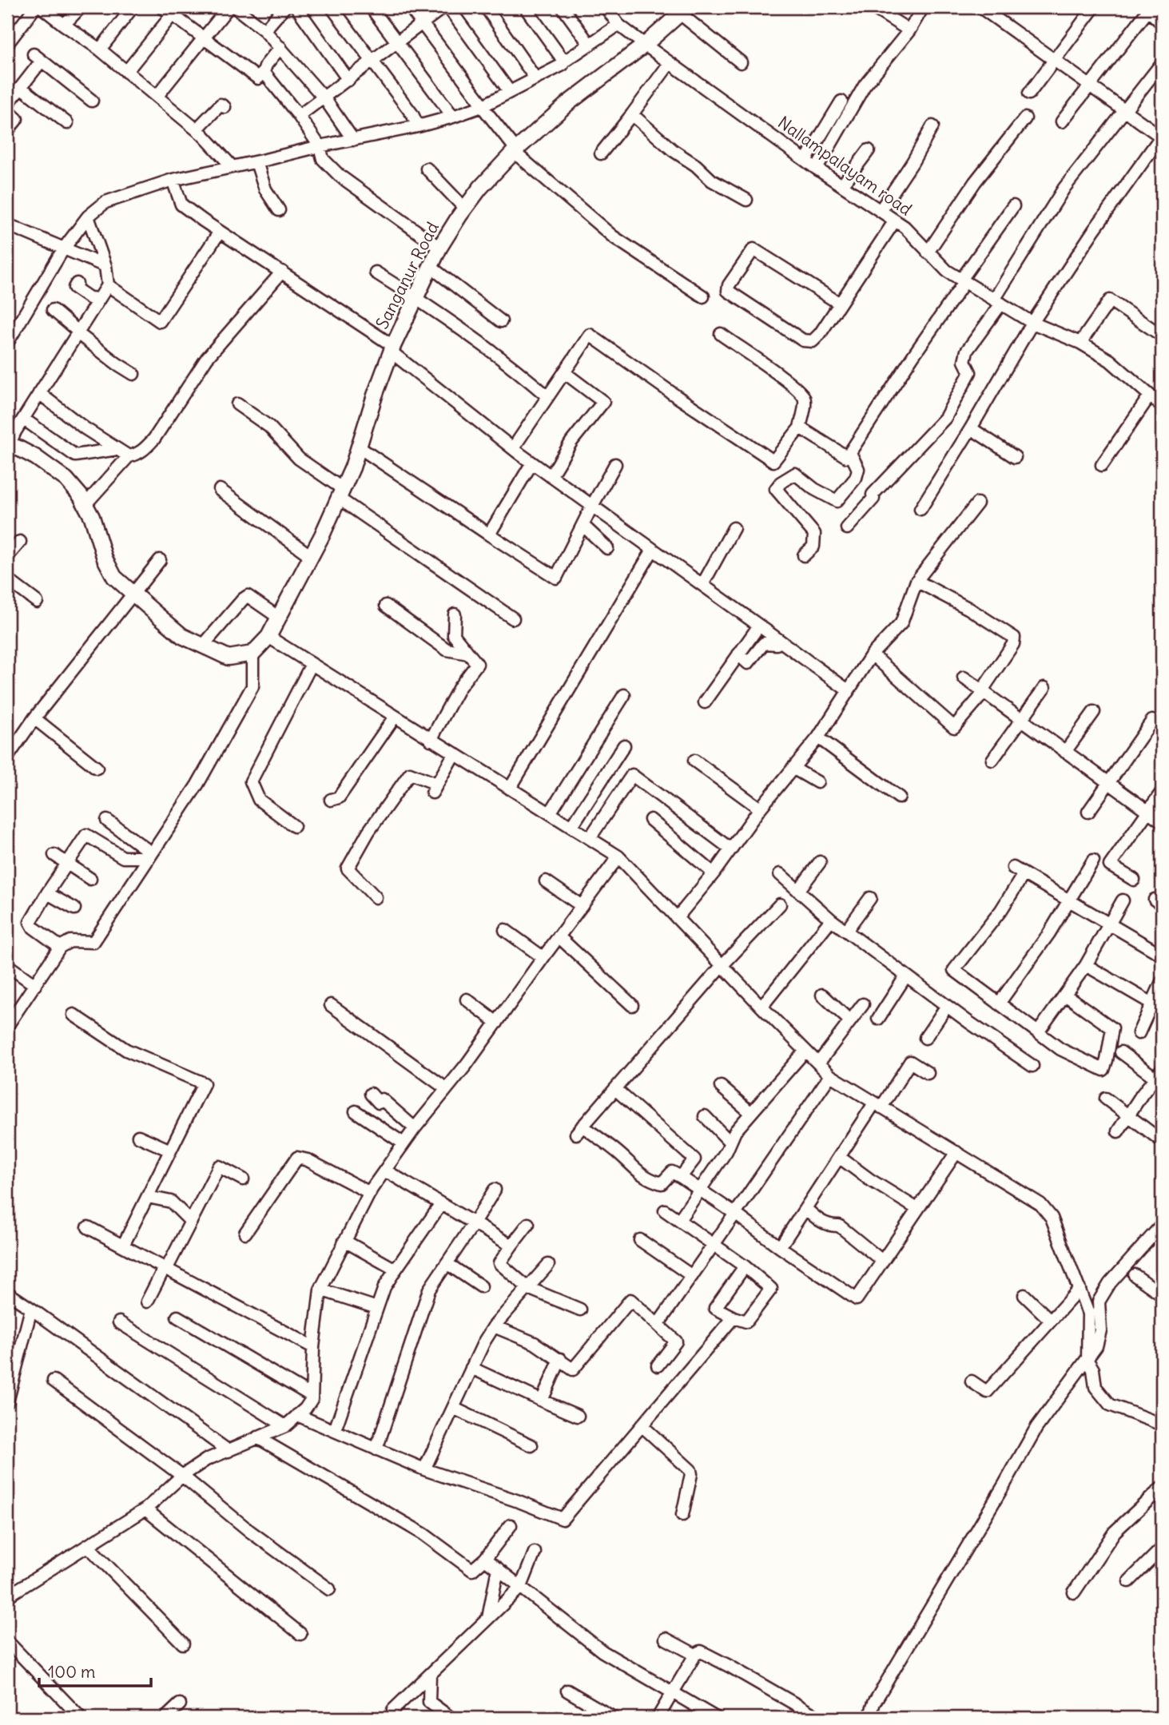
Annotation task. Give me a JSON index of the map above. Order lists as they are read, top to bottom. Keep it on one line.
{"streets":{"main road":["Sanganur Road"],"street":["Nallampalayam road"]},"crossings":[["Nallampalayam road","Sanganur Road"]],"scale_bar":"100 m"}
